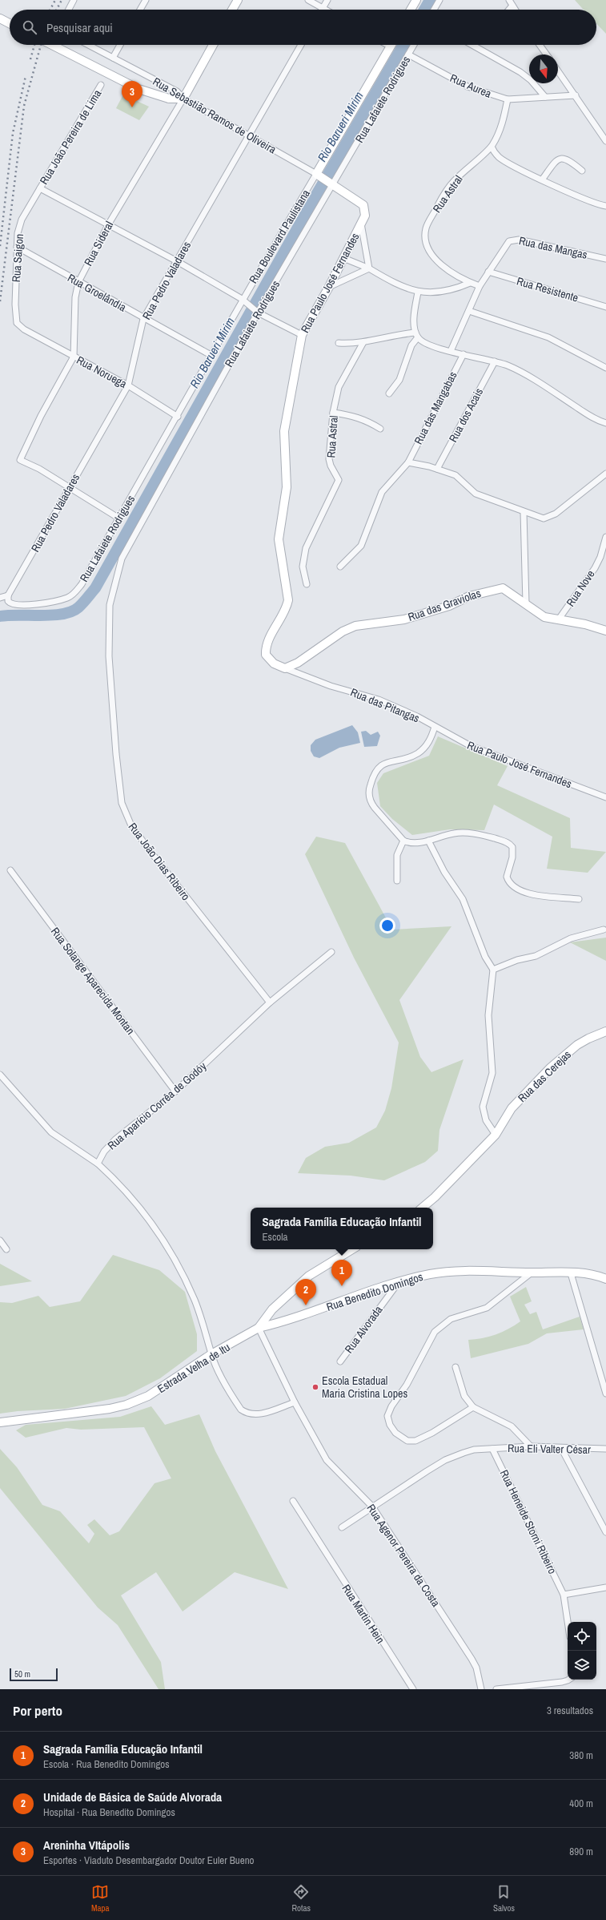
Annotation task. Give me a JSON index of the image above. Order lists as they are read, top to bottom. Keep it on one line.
{"streets":{"main road":["Rua Lafaiete Rodrigues","Rua Sebastião Ramos de Oliveira","Rua Sideral","Rua Paulo José Fernandes","Rua das Graviolas","Rua das Cerejas","Rua Benedito Domingos","Estrada Velha de Itu"],"street":["Rua Aurea","Rua João Pereira de Lima","Rua Astral","Rua Boulevard Paulistana","Rua das Mangas","Rua Saigon","Rua Pedro Valadares","Rua Resistente","Rua Groelândia","Rua Noruega","Rua das Mangabas","Rua dos Acais","Rua Nove","Rua das Pitangas","Rua João Dias Ribeiro","Rua Solange Aparecida Montan","Rua Aparício Corrêa de Godóy","Rua Alvorada","Rua Eli Valter César","Rua Heneide Storni Ribeiro","Rua Agenor Pereira da Costa","Rua Martin Hein"]},"crossings":[["Rua Aurea","Rua Lafaiete Rodrigues"],["Rua Aurea","Rua Astral"],["Rua Lafaiete Rodrigues","Rua Sebastião Ramos de Oliveira"],["Rua Lafaiete Rodrigues","Rua Boulevard Paulistana"],["Rua Lafaiete Rodrigues","Rua Pedro Valadares"],["Rua Lafaiete Rodrigues","Rua Paulo José Fernandes"],["Rua Lafaiete Rodrigues","Rua Groelândia"],["Rua Lafaiete Rodrigues","Rua Noruega"],["Rua Lafaiete Rodrigues","Rua João Dias Ribeiro"],["Rua Sebastião Ramos de Oliveira","Rua Boulevard Paulistana"],["Rua Sebastião Ramos de Oliveira","Rua Sideral"],["Rua Sebastião Ramos de Oliveira","Rua Pedro Valadares"],["Rua Sebastião Ramos de Oliveira","Rua Paulo José Fernandes"],["Rua João Pereira de Lima","Rua Saigon"],["Rua Astral","Rua das Mangas"],["Rua Sideral","Rua Pedro Valadares"],["Rua Sideral","Rua Groelândia"],["Rua Sideral","Rua Noruega"],["Rua das Mangas","Rua Resistente"],["Rua Saigon","Rua Groelândia"],["Rua Saigon","Rua Noruega"],["Rua Pedro Valadares","Rua Groelândia"],["Rua Pedro Valadares","Rua Noruega"],["Rua Paulo José Fernandes","Rua das Graviolas"],["Rua Paulo José Fernandes","Rua das Pitangas"],["Rua Nove","Rua das Graviolas"],["Rua das Graviolas","Rua das Pitangas"],["Rua João Dias Ribeiro","Rua Aparício Corrêa de Godóy"],["Rua Solange Aparecida Montan","Rua Aparício Corrêa de Godóy"],["Rua Benedito Domingos","Rua Alvorada"],["Rua Benedito Domingos","Estrada Velha de Itu"],["Rua Benedito Domingos","Rua Agenor Pereira da Costa"],["Estrada Velha de Itu","Rua Agenor Pereira da Costa"],["Rua Eli Valter César","Rua Heneide Storni Ribeiro"],["Rua Eli Valter César","Rua Agenor Pereira da Costa"]],"water":["Rio Barueri Mirim"],"places":["Escola Estadual Maria Cristina Lopes"],"scale_bar":"50 m","north":"bottom","page":{"search":"Pesquisar aqui","pins":["3","1","2"],"popup":["Sagrada Família Educação Infantil","Escola"],"scale":"50 m","heading":["Por perto","3 resultados"],"list":[{"mark":"1","name":"Sagrada Família Educação Infantil","note":"Escola · Rua Benedito Domingos","value":"380 m"},{"mark":"2","name":"Unidade de Básica de Saúde Alvorada","note":"Hospital · Rua Benedito Domingos","value":"400 m"},{"mark":"3","name":"Areninha VItápolis","note":"Esportes · Viaduto Desembargador Doutor Euler Bueno","value":"890 m"}],"nav":["Mapa","Rotas","Salvos"]}}
